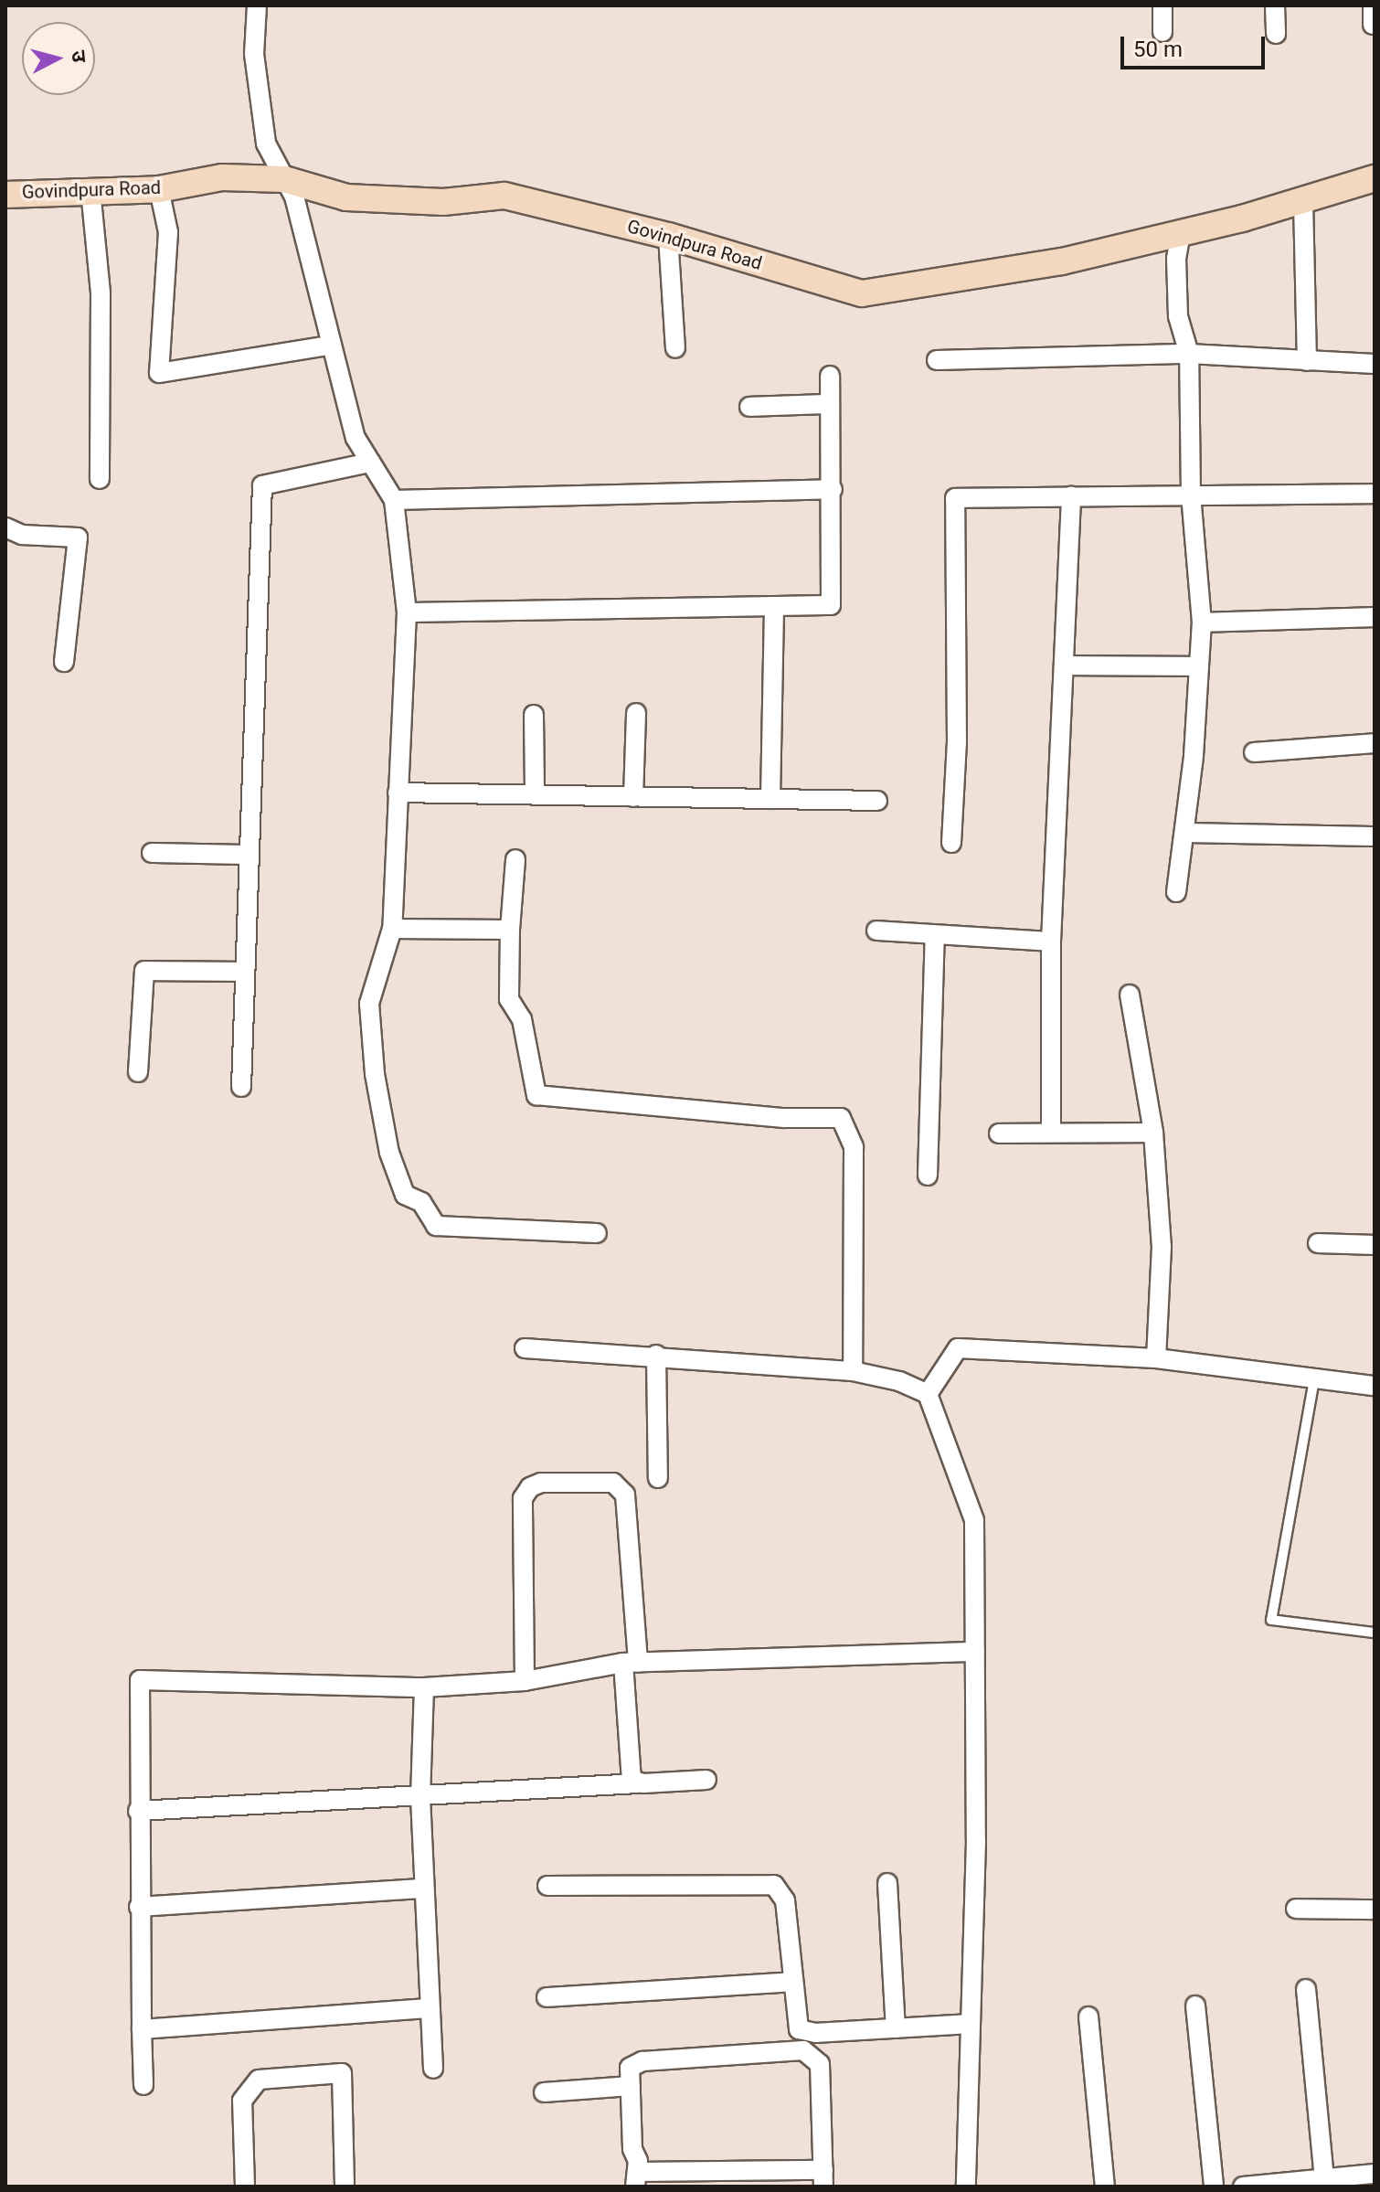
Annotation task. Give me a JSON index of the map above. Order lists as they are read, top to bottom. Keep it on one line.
{"streets":{"street":["Govindpura Road"]},"scale_bar":"50 m","north":"right"}
